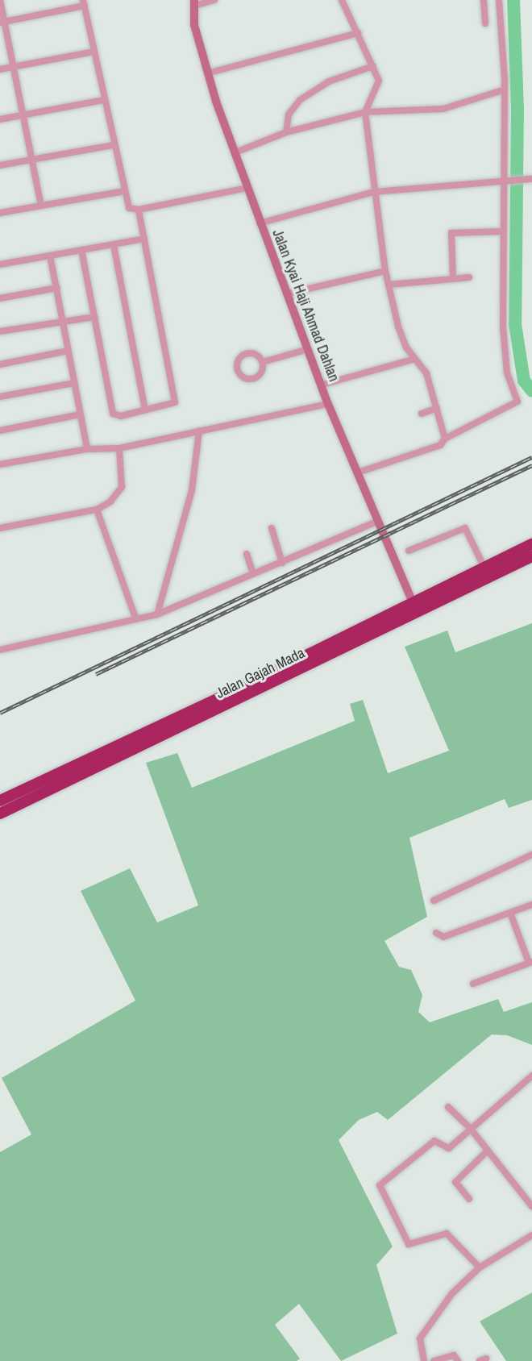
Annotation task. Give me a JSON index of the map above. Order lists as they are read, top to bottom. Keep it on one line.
{"streets":{"highway":["Jalan Gajah Mada"],"street":["Jalan Kyai Haji Ahmad Dahlan"]},"crossings":[["Jalan Kyai Haji Ahmad Dahlan","Jalan Gajah Mada"]]}
